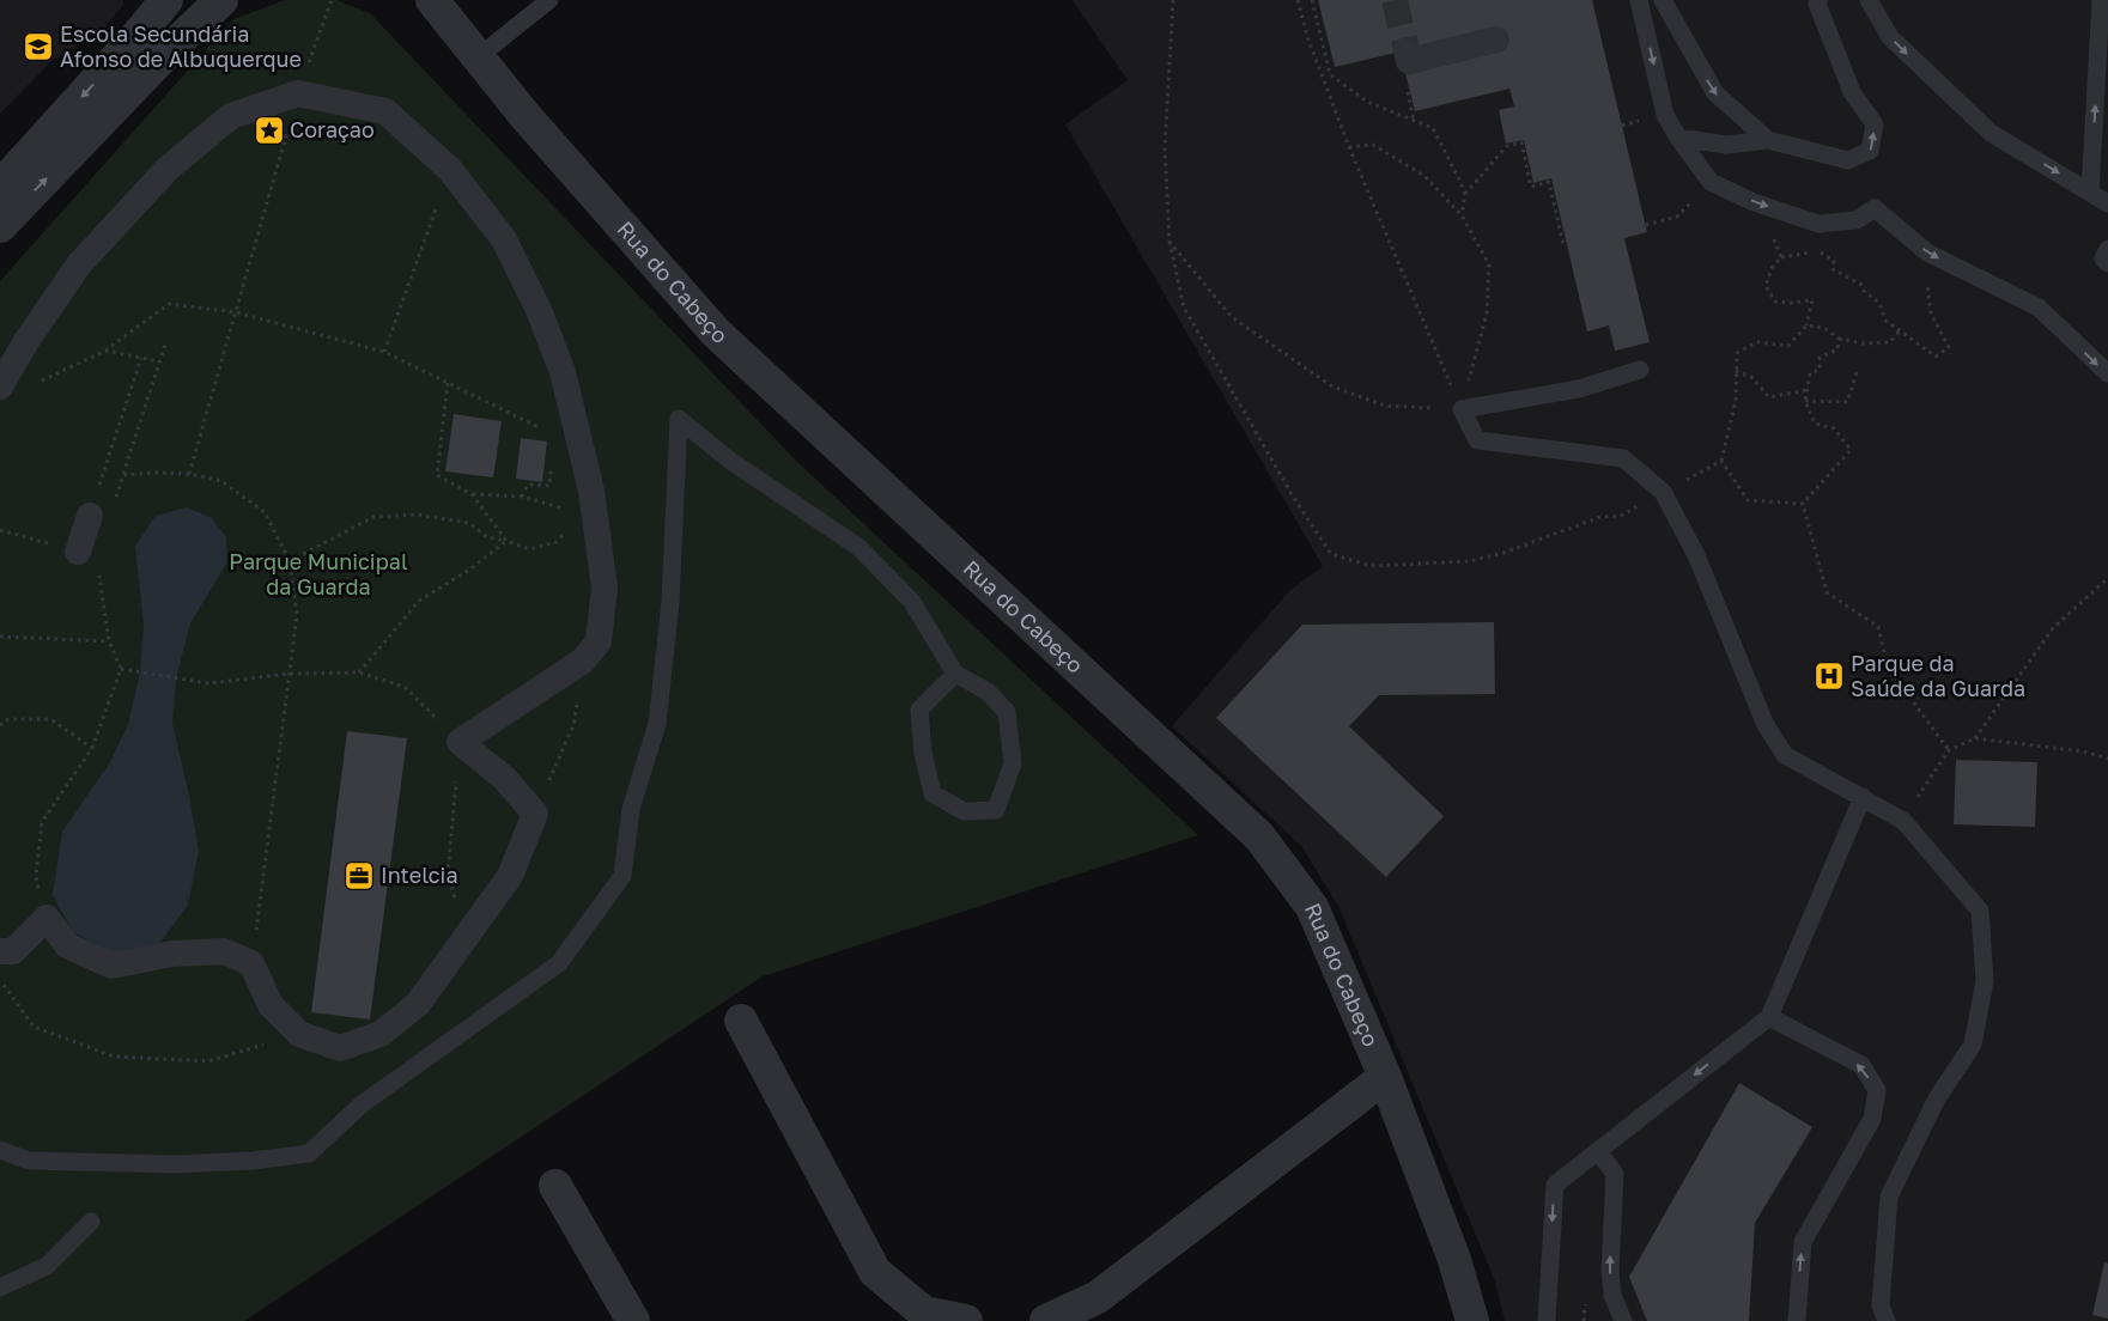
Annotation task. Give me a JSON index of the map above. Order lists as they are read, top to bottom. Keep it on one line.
{"streets":{"street":["Rua do Cabeço"]},"parks":["Parque Municipal da Guarda"],"places":{"school or university":["Escola Secundária Afonso de Albuquerque"],"place":["Coraçao"],"hospital":["Parque da Saúde da Guarda"],"office":["Intelcia"]}}
